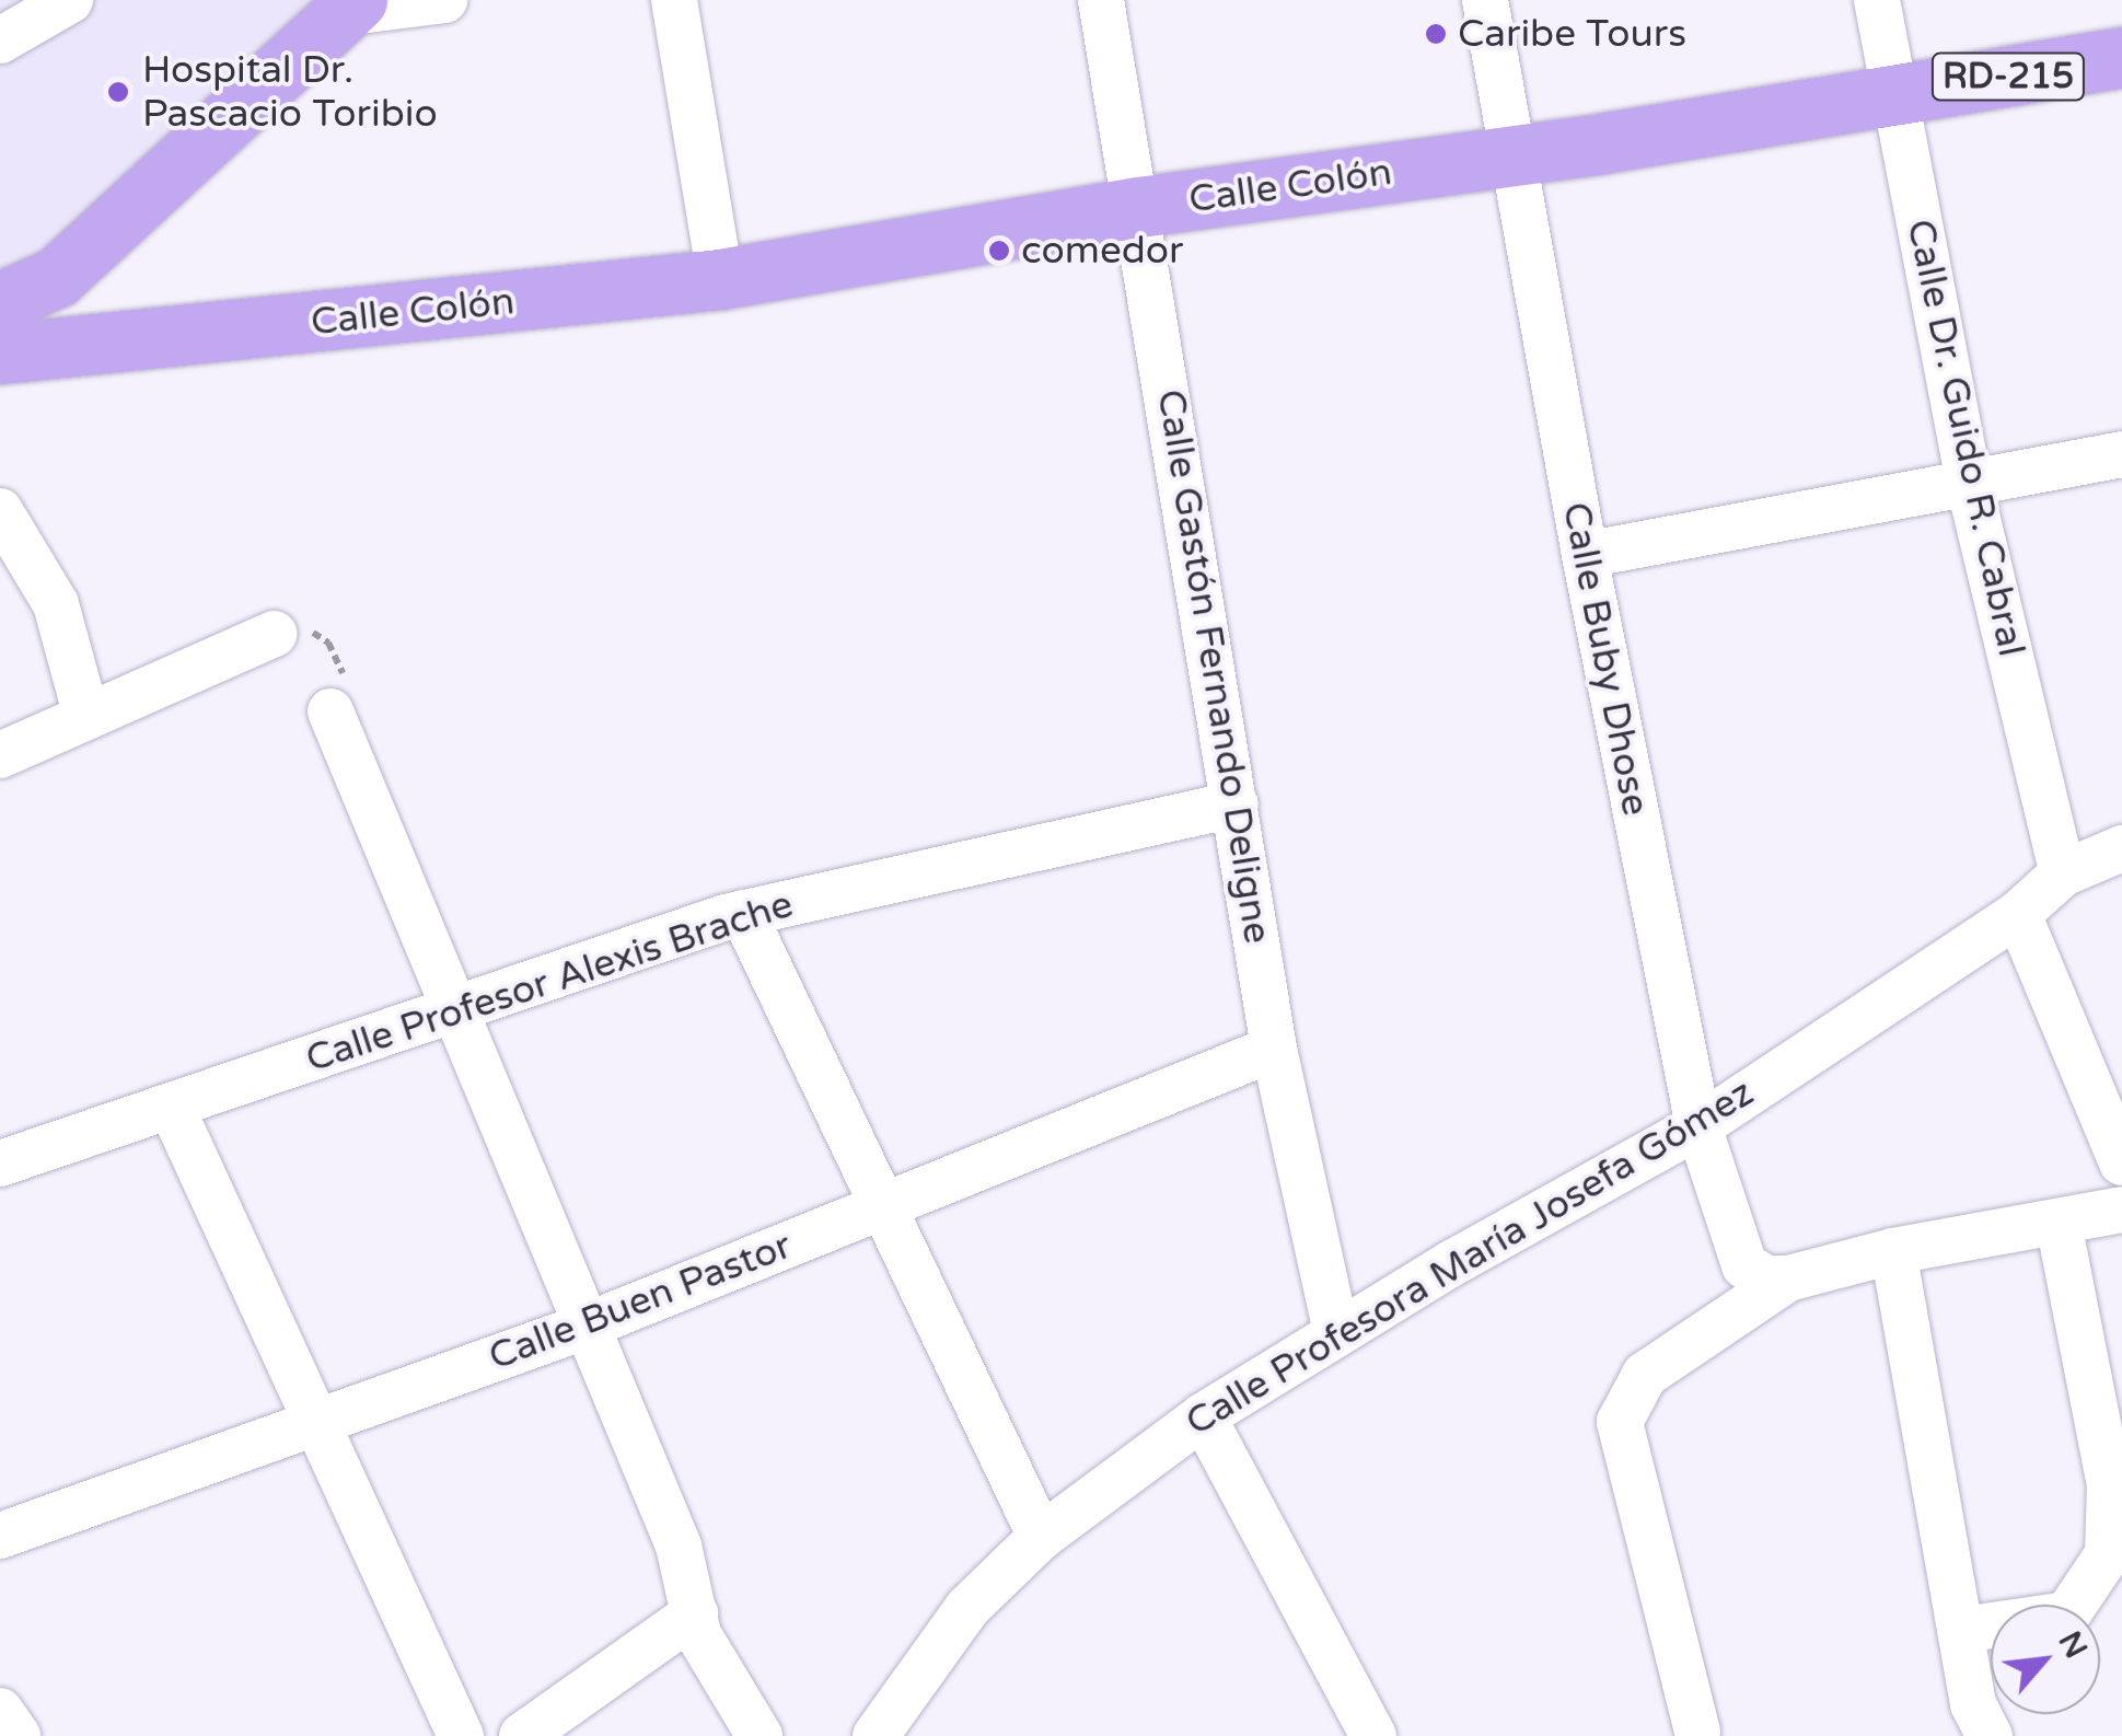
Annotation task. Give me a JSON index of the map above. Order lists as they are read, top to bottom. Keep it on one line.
{"streets":{"main road":["RD-215","Calle Colón"],"street":["Calle Dr. Guido R. Cabral","Calle Buby Dhose","Calle Gastón Fernando Deligne","Calle Profesor Alexis Brache","Calle Profesora María Josefa Gómez","Calle Buen Pastor"]},"crossings":[["Calle Colón","Calle Dr. Guido R. Cabral"],["Calle Colón","Calle Buby Dhose"],["Calle Colón","Calle Gastón Fernando Deligne"],["Calle Dr. Guido R. Cabral","Calle Profesora María Josefa Gómez"],["Calle Buby Dhose","Calle Profesora María Josefa Gómez"],["Calle Gastón Fernando Deligne","Calle Profesor Alexis Brache"],["Calle Gastón Fernando Deligne","Calle Profesora María Josefa Gómez"],["Calle Gastón Fernando Deligne","Calle Buen Pastor"]],"places":["Caribe Tours","Hospital Dr. Pascacio Toribio","comedor"],"north":"top right"}
